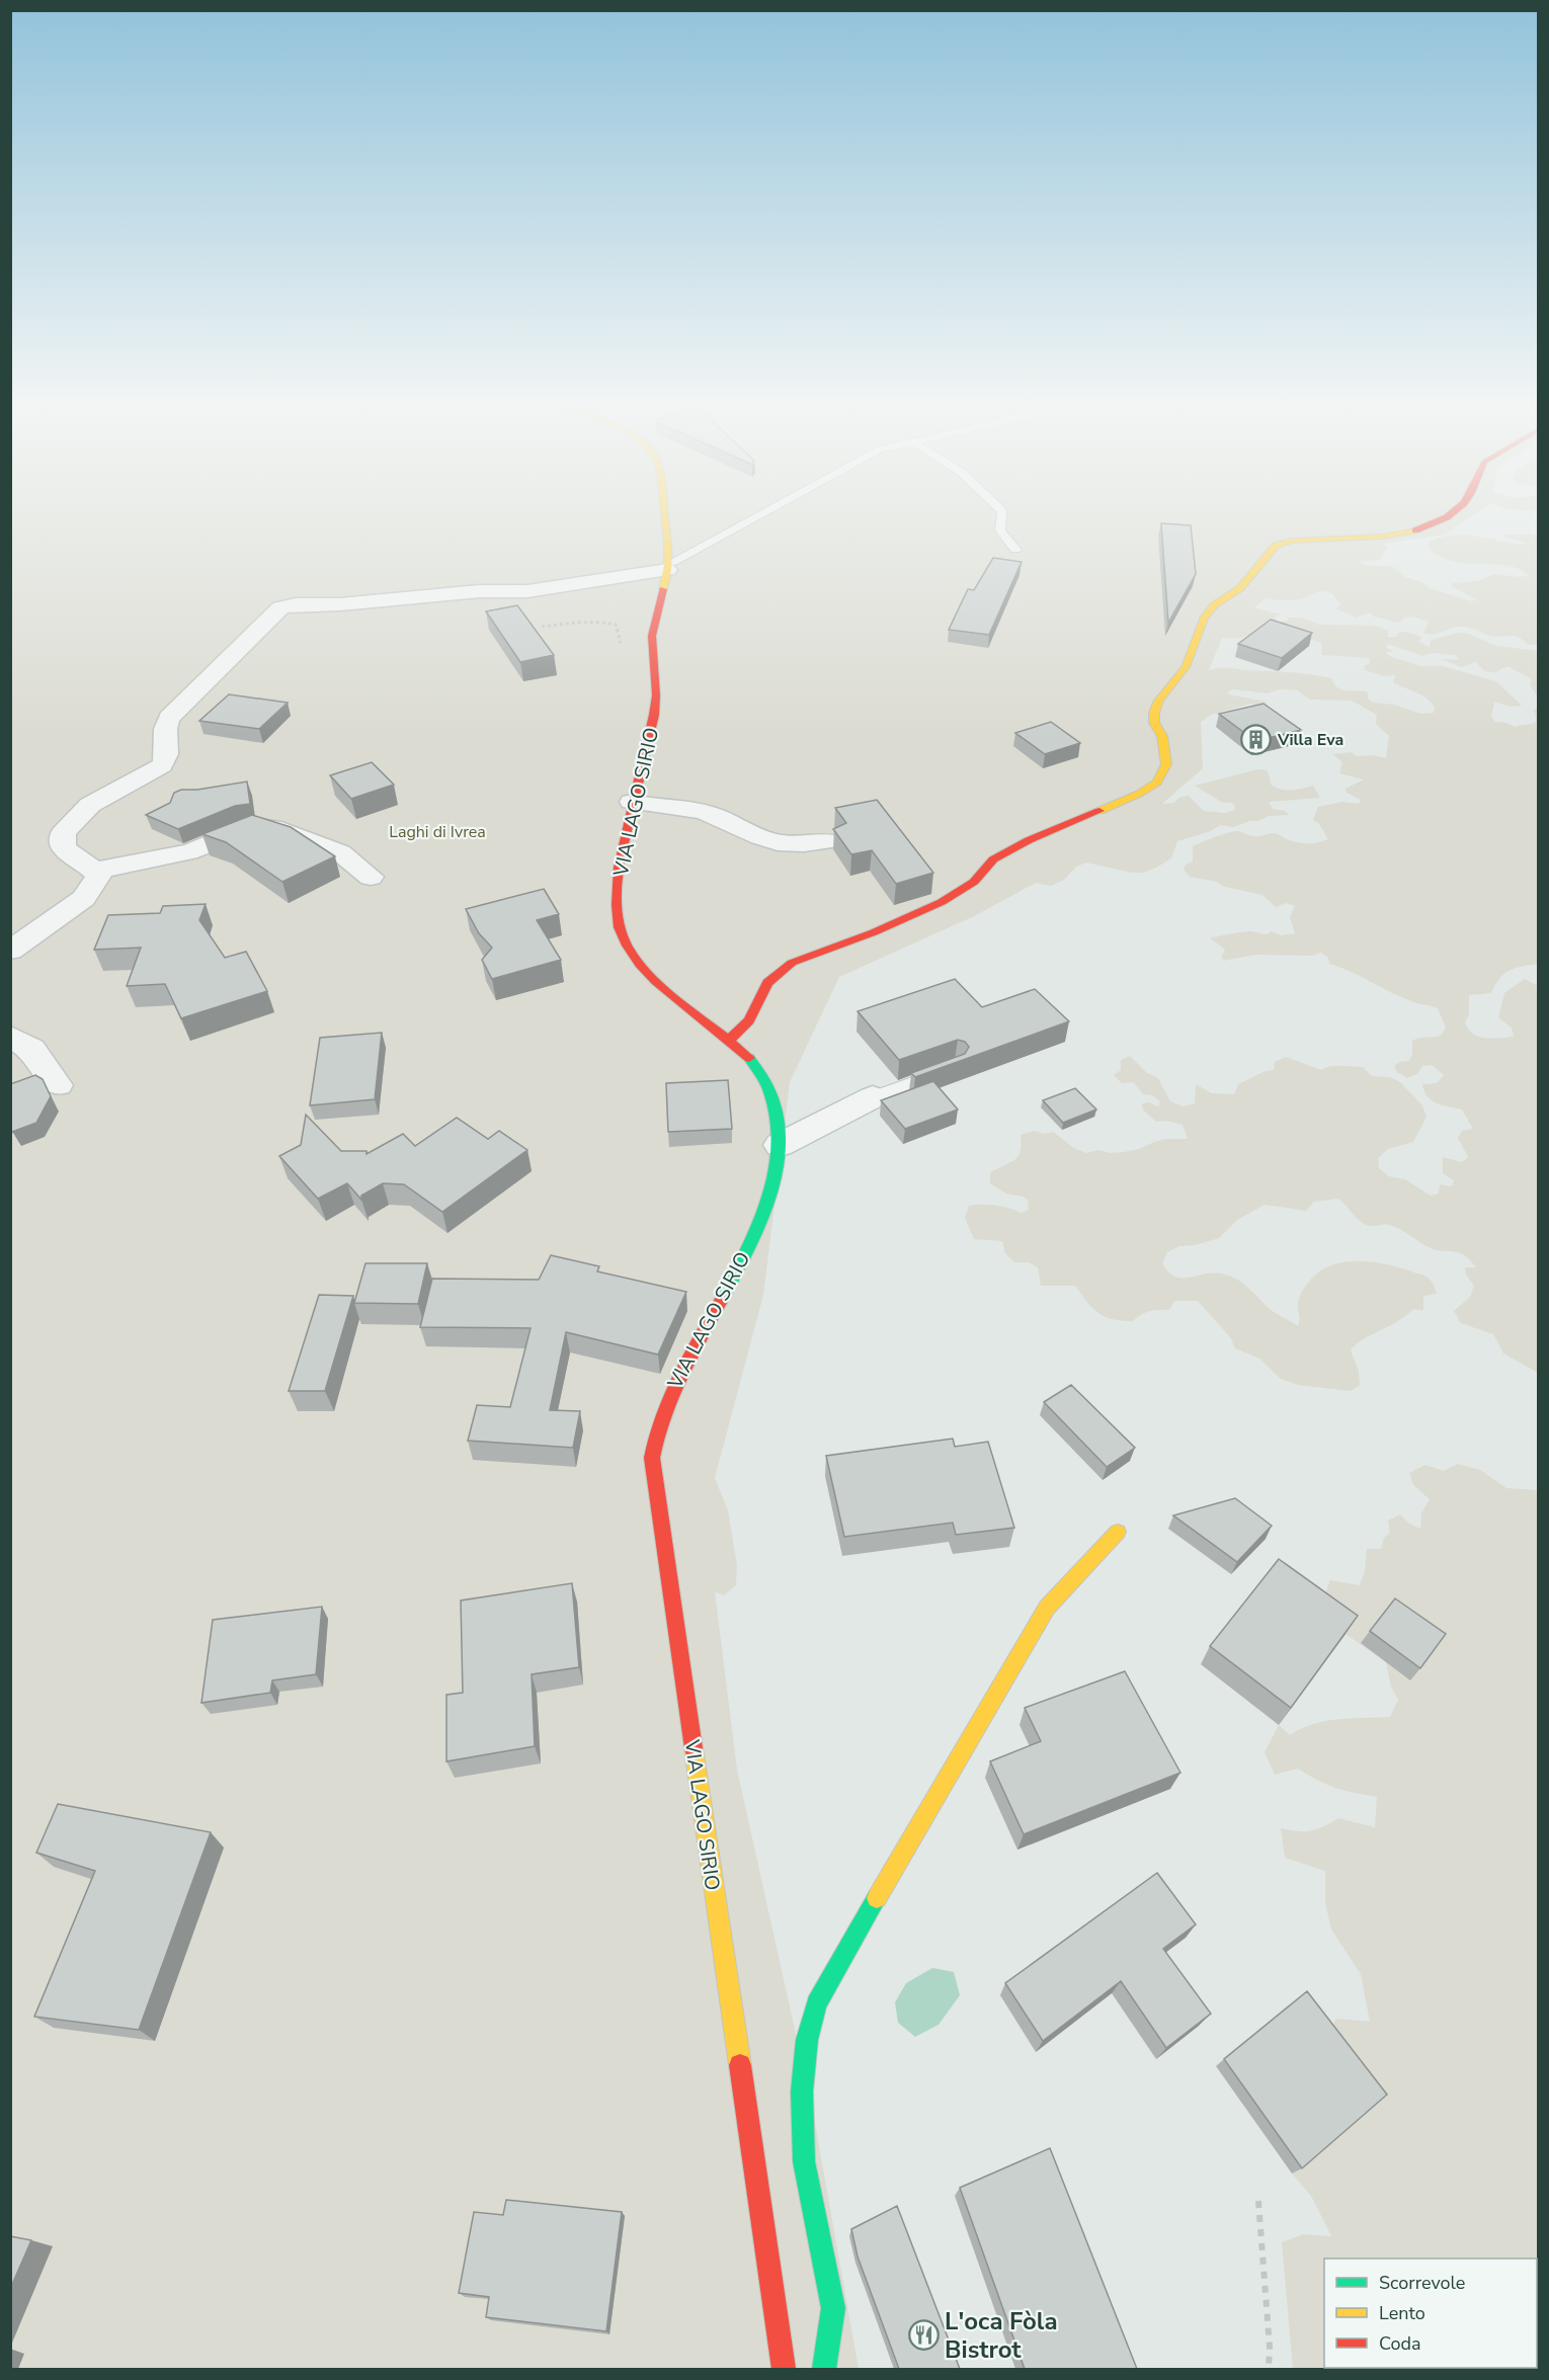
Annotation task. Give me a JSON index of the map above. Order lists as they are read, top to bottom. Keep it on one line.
{"streets":{"main road":["VIA LAGO SIRIO"]},"parks":["Laghi di Ivrea"],"places":{"building":["Villa Eva"],"restaurant":["L'oca Fòla Bistrot"]},"legend":["Scorrevole","Lento","Coda"]}
